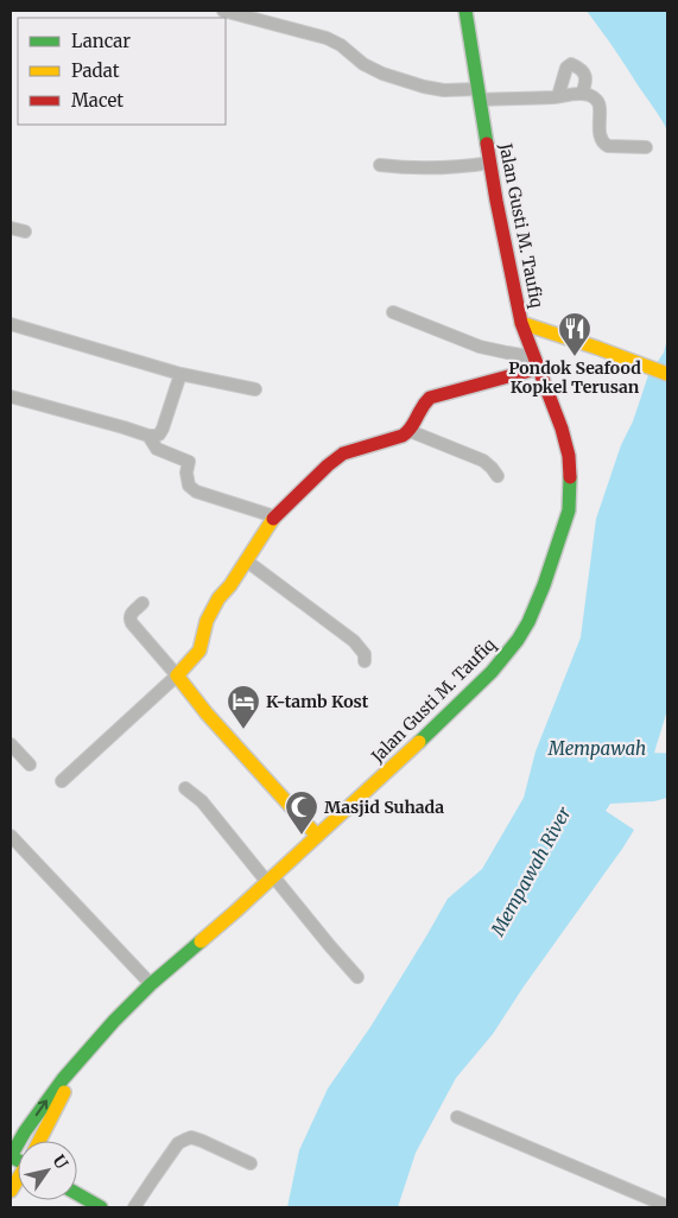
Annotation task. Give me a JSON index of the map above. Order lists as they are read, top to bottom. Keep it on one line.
{"streets":{"main road":["Jalan Gusti M. Taufiq"]},"water":["Mempawah","Mempawah River"],"places":{"restaurant":["Pondok Seafood Kopkel Terusan"],"hotel":["K-tamb Kost"],"mosque":["Masjid Suhada"]},"legend":["Lancar","Padat","Macet"],"north":"top right"}
